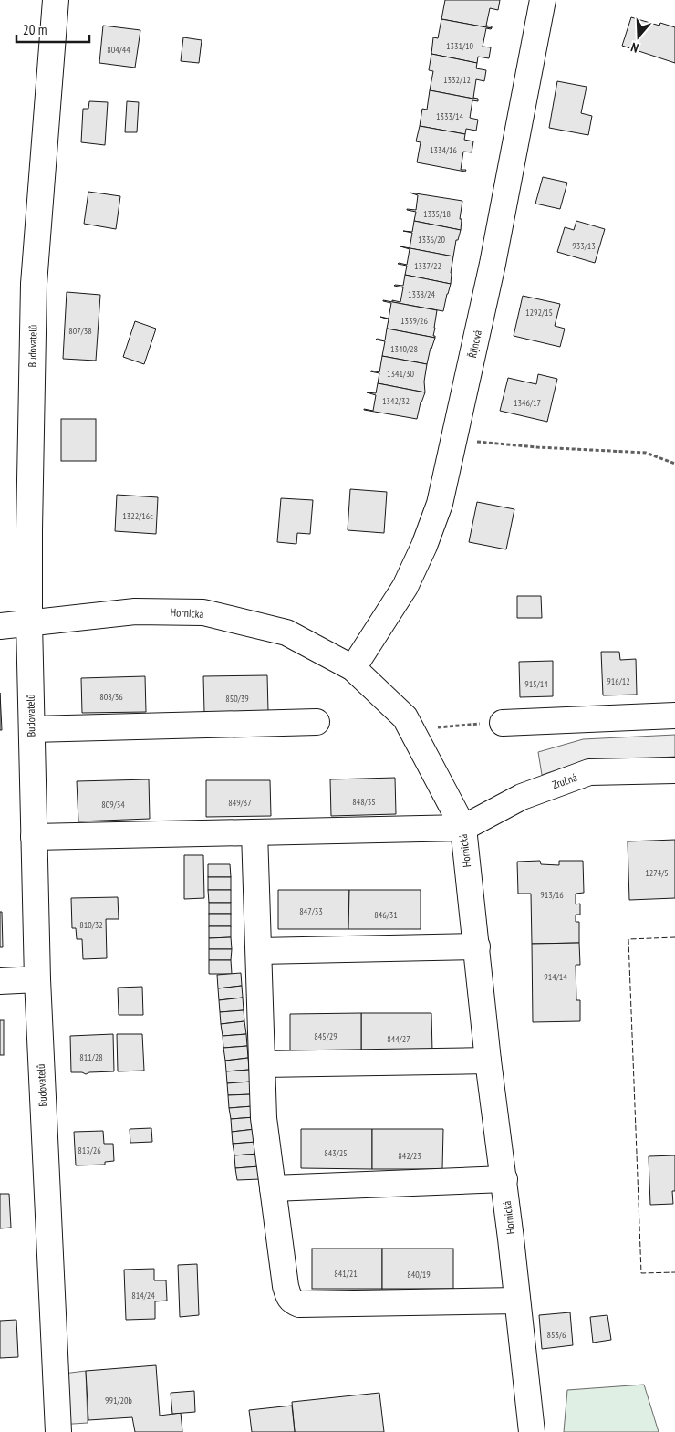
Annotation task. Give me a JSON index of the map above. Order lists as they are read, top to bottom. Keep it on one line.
{"streets":{"street":["Říjnová","Budovatelů","Hornická","Zručná"]},"crossings":[["Říjnová","Hornická"],["Budovatelů","Hornická"],["Hornická","Zručná"]],"house_numbers":["1331/10","804/44","1332/12","1333/14","1334/16","1335/18","1336/20","933/13","1337/22","1338/24","1292/15","1339/26","807/38","1340/28","1341/30","1342/32","1346/17","1322/16c","916/12","915/14","808/36","850/39","848/35","849/37","809/34","1274/5","913/16","847/33","846/31","810/32","914/14","845/29","844/27","811/28","813/26","843/25","842/23","841/21","840/19","814/24","853/6","991/20b"],"scale_bar":"20 m","north":"bottom"}
